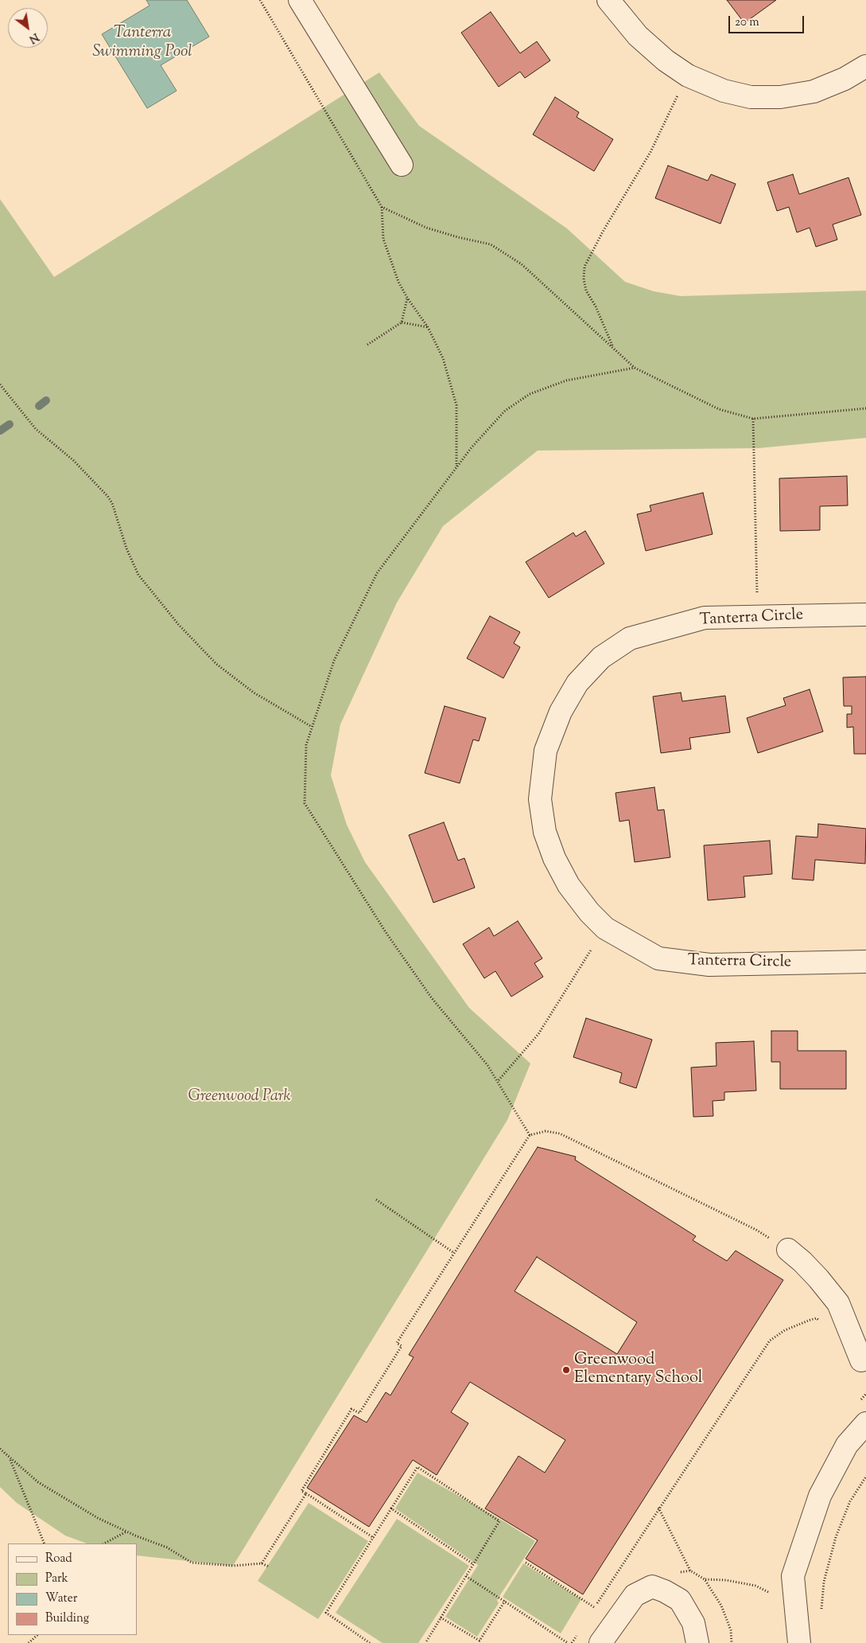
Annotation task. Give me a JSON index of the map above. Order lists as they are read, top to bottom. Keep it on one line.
{"streets":{"street":["Tanterra Circle"]},"water":["Tanterra Swimming Pool"],"parks":["Greenwood Park"],"places":["Greenwood Elementary School"],"legend":["Road","Park","Water","Building"],"scale_bar":"20 m","north":"bottom right"}
